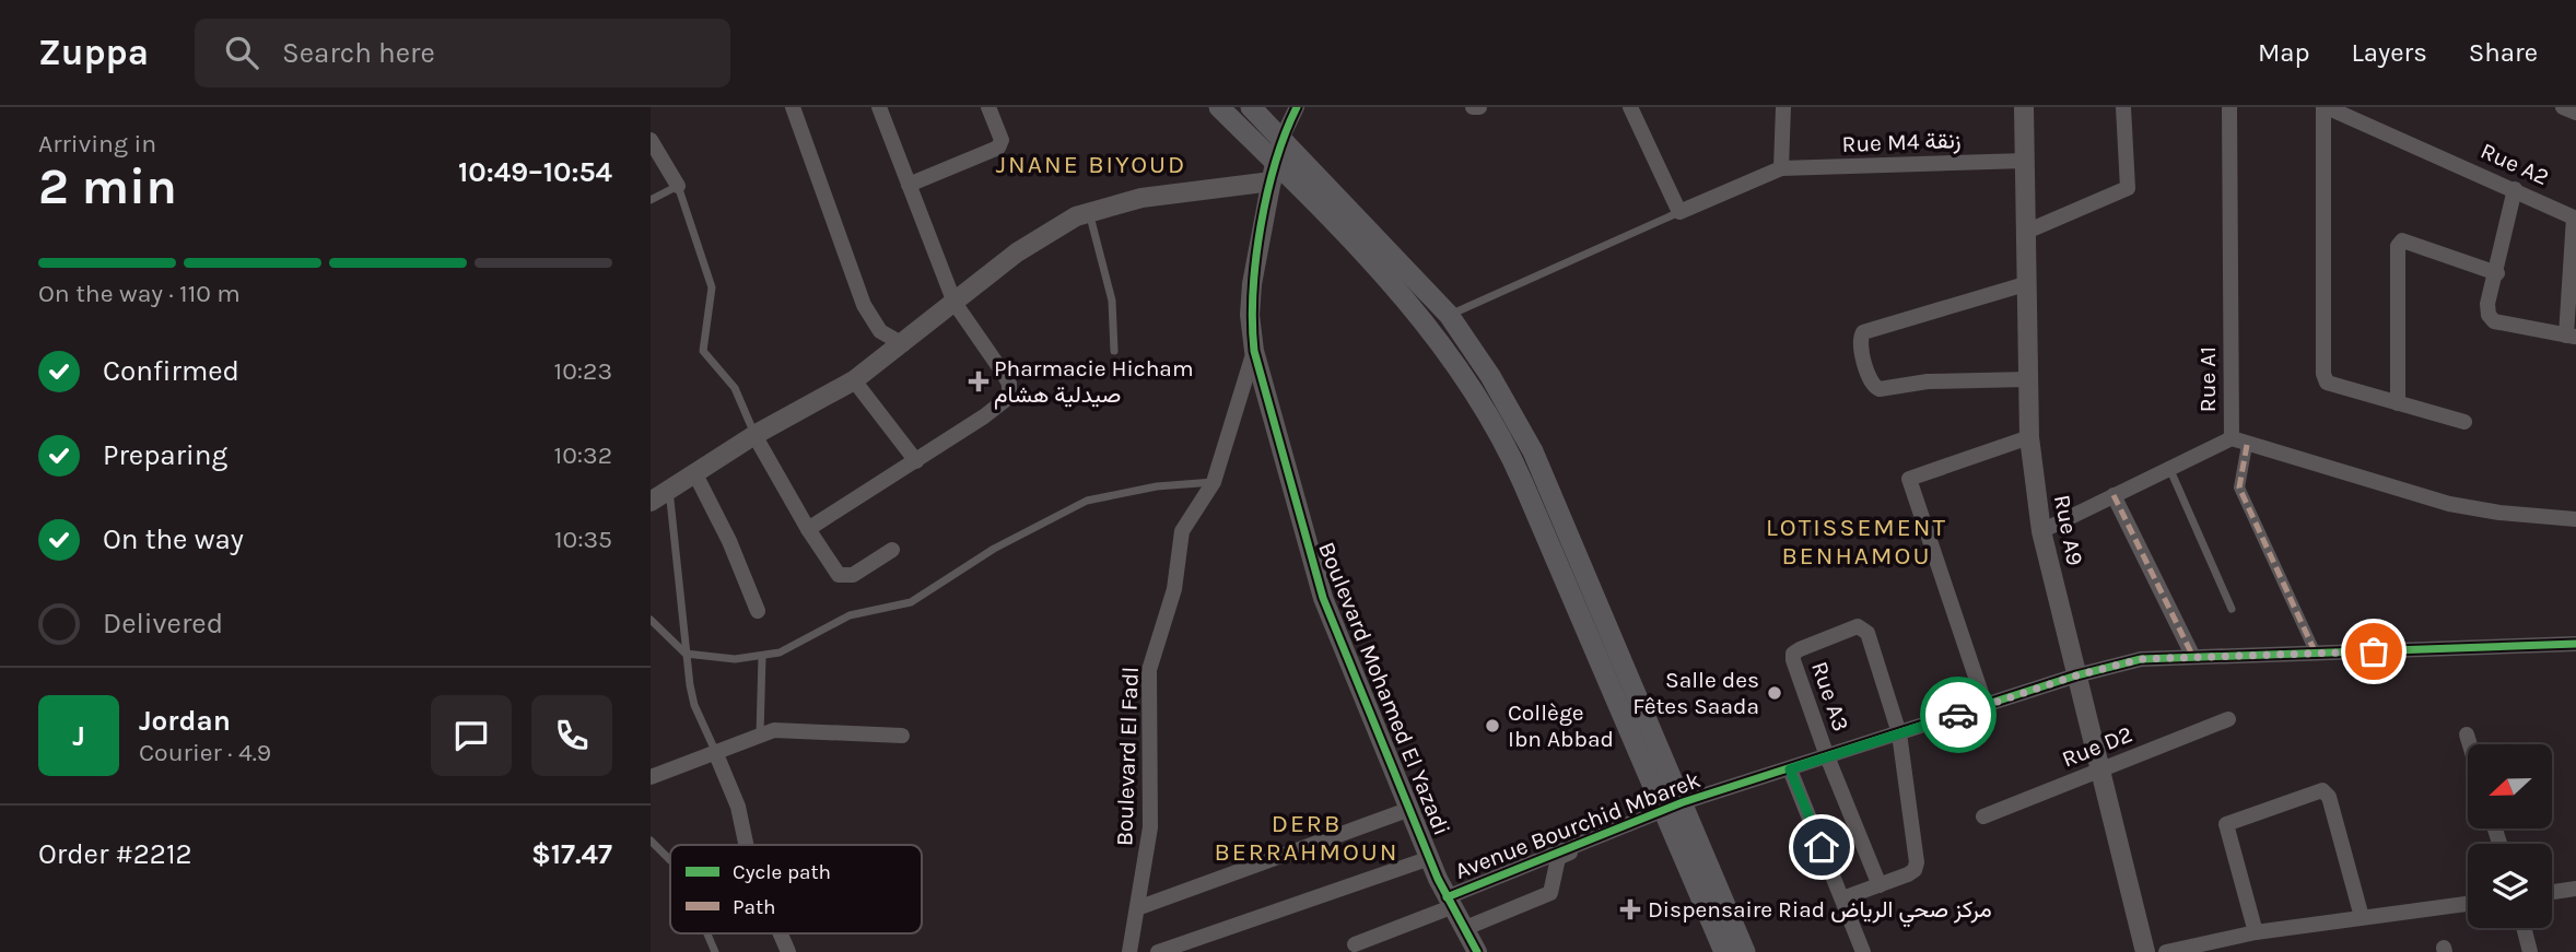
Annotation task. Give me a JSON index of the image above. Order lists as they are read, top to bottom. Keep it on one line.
{"streets":{"street":["Rue M4 زنقة","Rue A2","Rue A1","Rue A9","Boulevard Mohamed El Yazadi","Rue A3","Rue D2","Boulevard El Fadl","Avenue Bourchid Mbarek"]},"crossings":[["Rue M4 زنقة","Rue A9"],["Rue A1","Rue A9"],["Rue A9","Rue D2"],["Rue A9","Avenue Bourchid Mbarek"],["Boulevard Mohamed El Yazadi","Boulevard El Fadl"],["Boulevard Mohamed El Yazadi","Avenue Bourchid Mbarek"],["Rue A3","Avenue Bourchid Mbarek"]],"districts":["JNANE BIYOUD","LOTISSEMENT BENHAMOU","DERB BERRAHMOUN"],"places":{"health":["Pharmacie Hicham صيدلية هشام","Dispensaire Riad مركز صحي الرياض"],"other":["Salle des Fêtes Saada","Collège Ibn Abbad"]},"legend":["Cycle path","Path"],"north":"left","page":{"header":"Zuppa","search":"Search here","nav":["Map","Layers","Share"],"heading":["2 min","Arriving in","10:49–10:54"],"panel":["Jordan","Courier · 4.9","Order #2212","$17.47"],"bar":"On the way · 110 m","list":[["Confirmed","10:23"],["Preparing","10:32"],["On the way","10:35"],"Delivered"],"round":"J"}}
